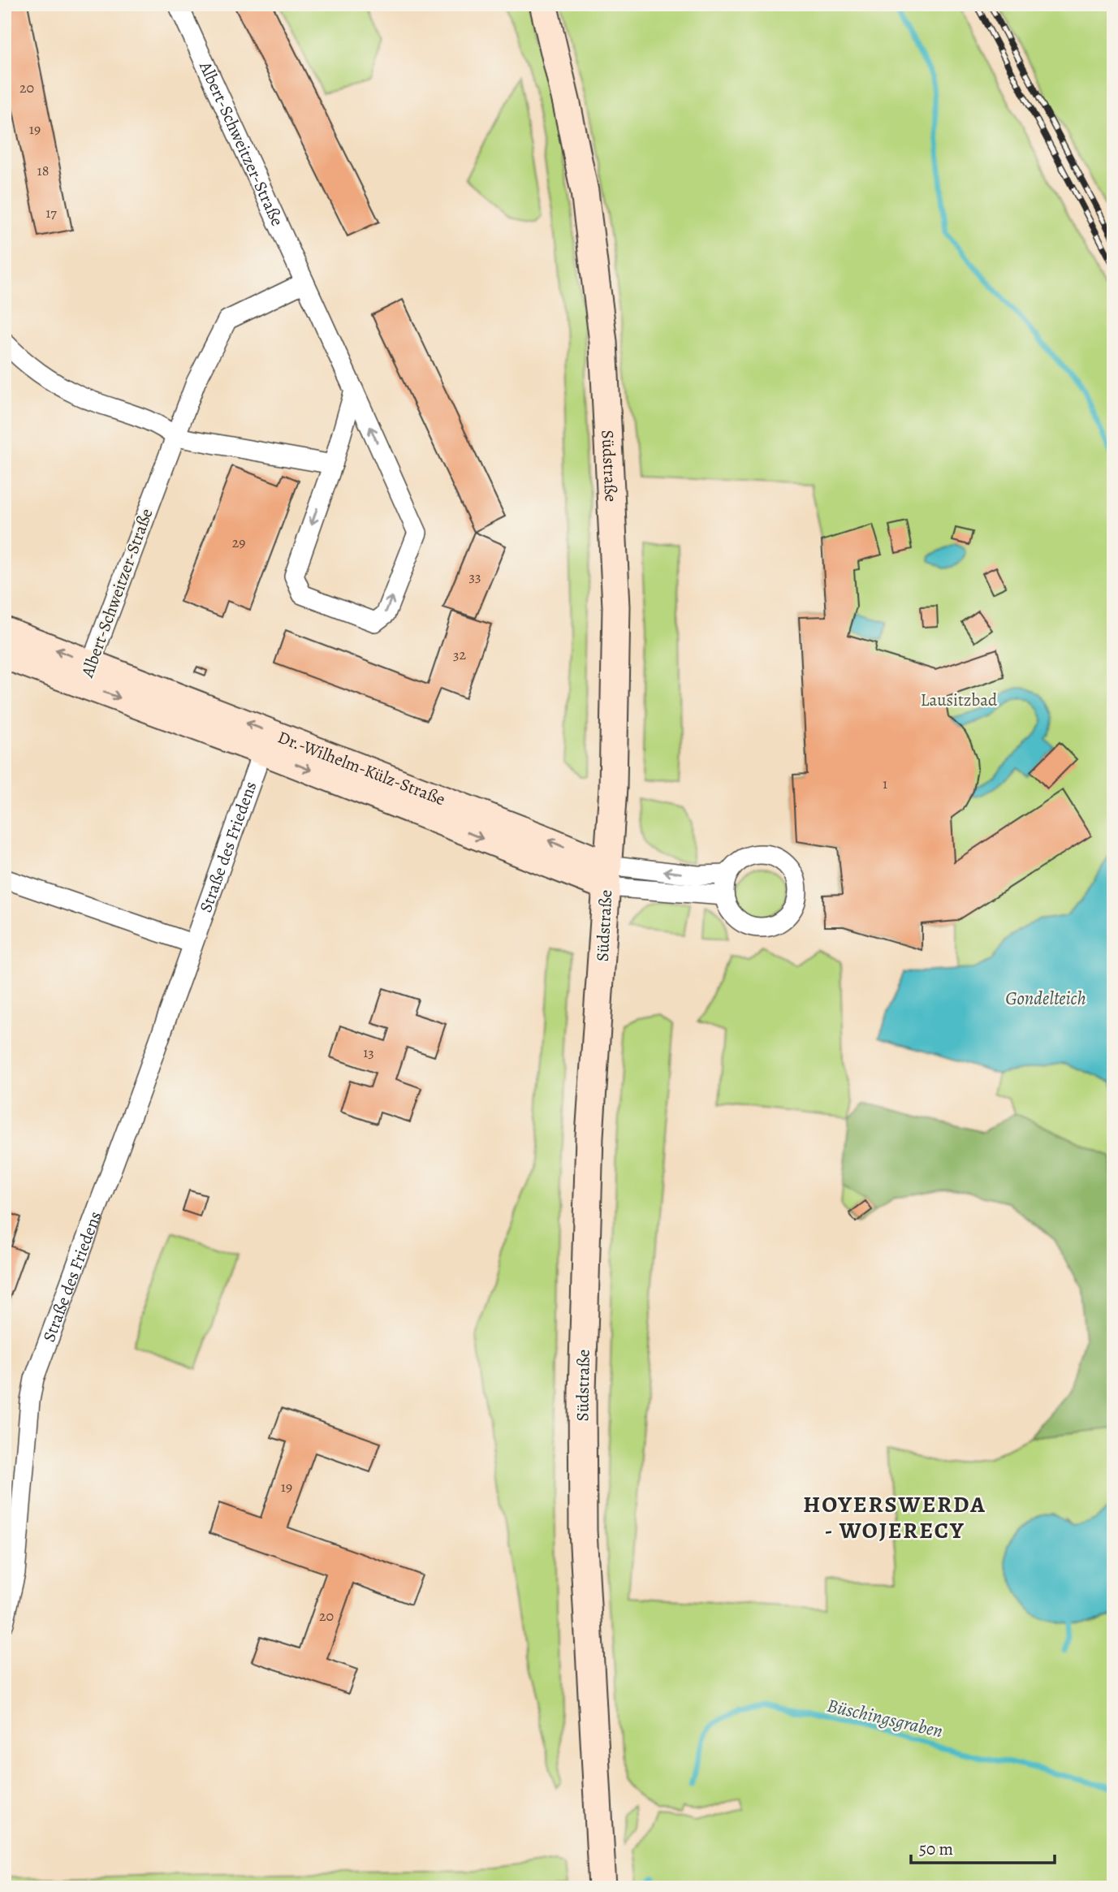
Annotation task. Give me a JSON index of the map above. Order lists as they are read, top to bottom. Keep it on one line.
{"streets":{"main road":["Südstraße","Dr.-Wilhelm-Külz-Straße"],"street":["Albert-Schweitzer-Straße","Straße des Friedens"]},"crossings":[["Albert-Schweitzer-Straße","Dr.-Wilhelm-Külz-Straße"],["Südstraße","Dr.-Wilhelm-Külz-Straße"],["Dr.-Wilhelm-Külz-Straße","Straße des Friedens"]],"districts":["HOYERSWERDA - WOJERECY"],"water":["Gondelteich","Büschingsgraben"],"parks":["Lausitzbad"],"house_numbers":["20","19","18","17","29","33","32","1","13","19","20"],"scale_bar":"50 m"}
